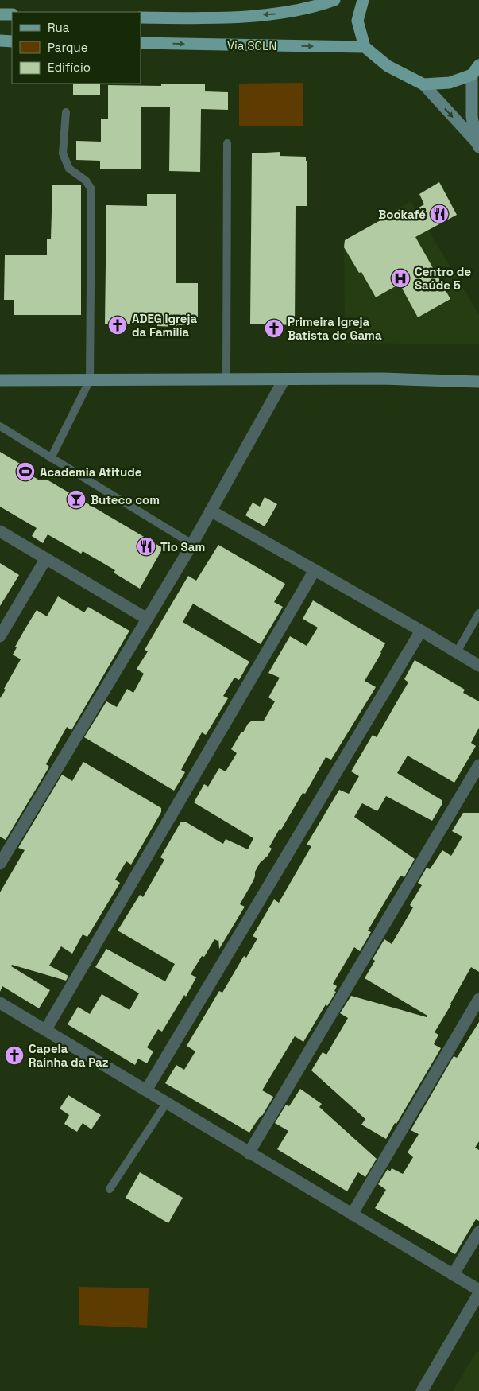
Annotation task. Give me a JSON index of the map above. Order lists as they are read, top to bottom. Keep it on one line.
{"streets":{"main road":["Via SCLN"]},"places":{"restaurant":["Bookafé","Tio Sam"],"hospital":["Centro de Saúde 5"],"church":["ADEG Igreja da Familia","Primeira Igreja Batista do Gama","Capela Rainha da Paz"],"sports":["Academia Atitude"],"bar":["Buteco com"]},"legend":["Rua","Parque","Edifício"]}
